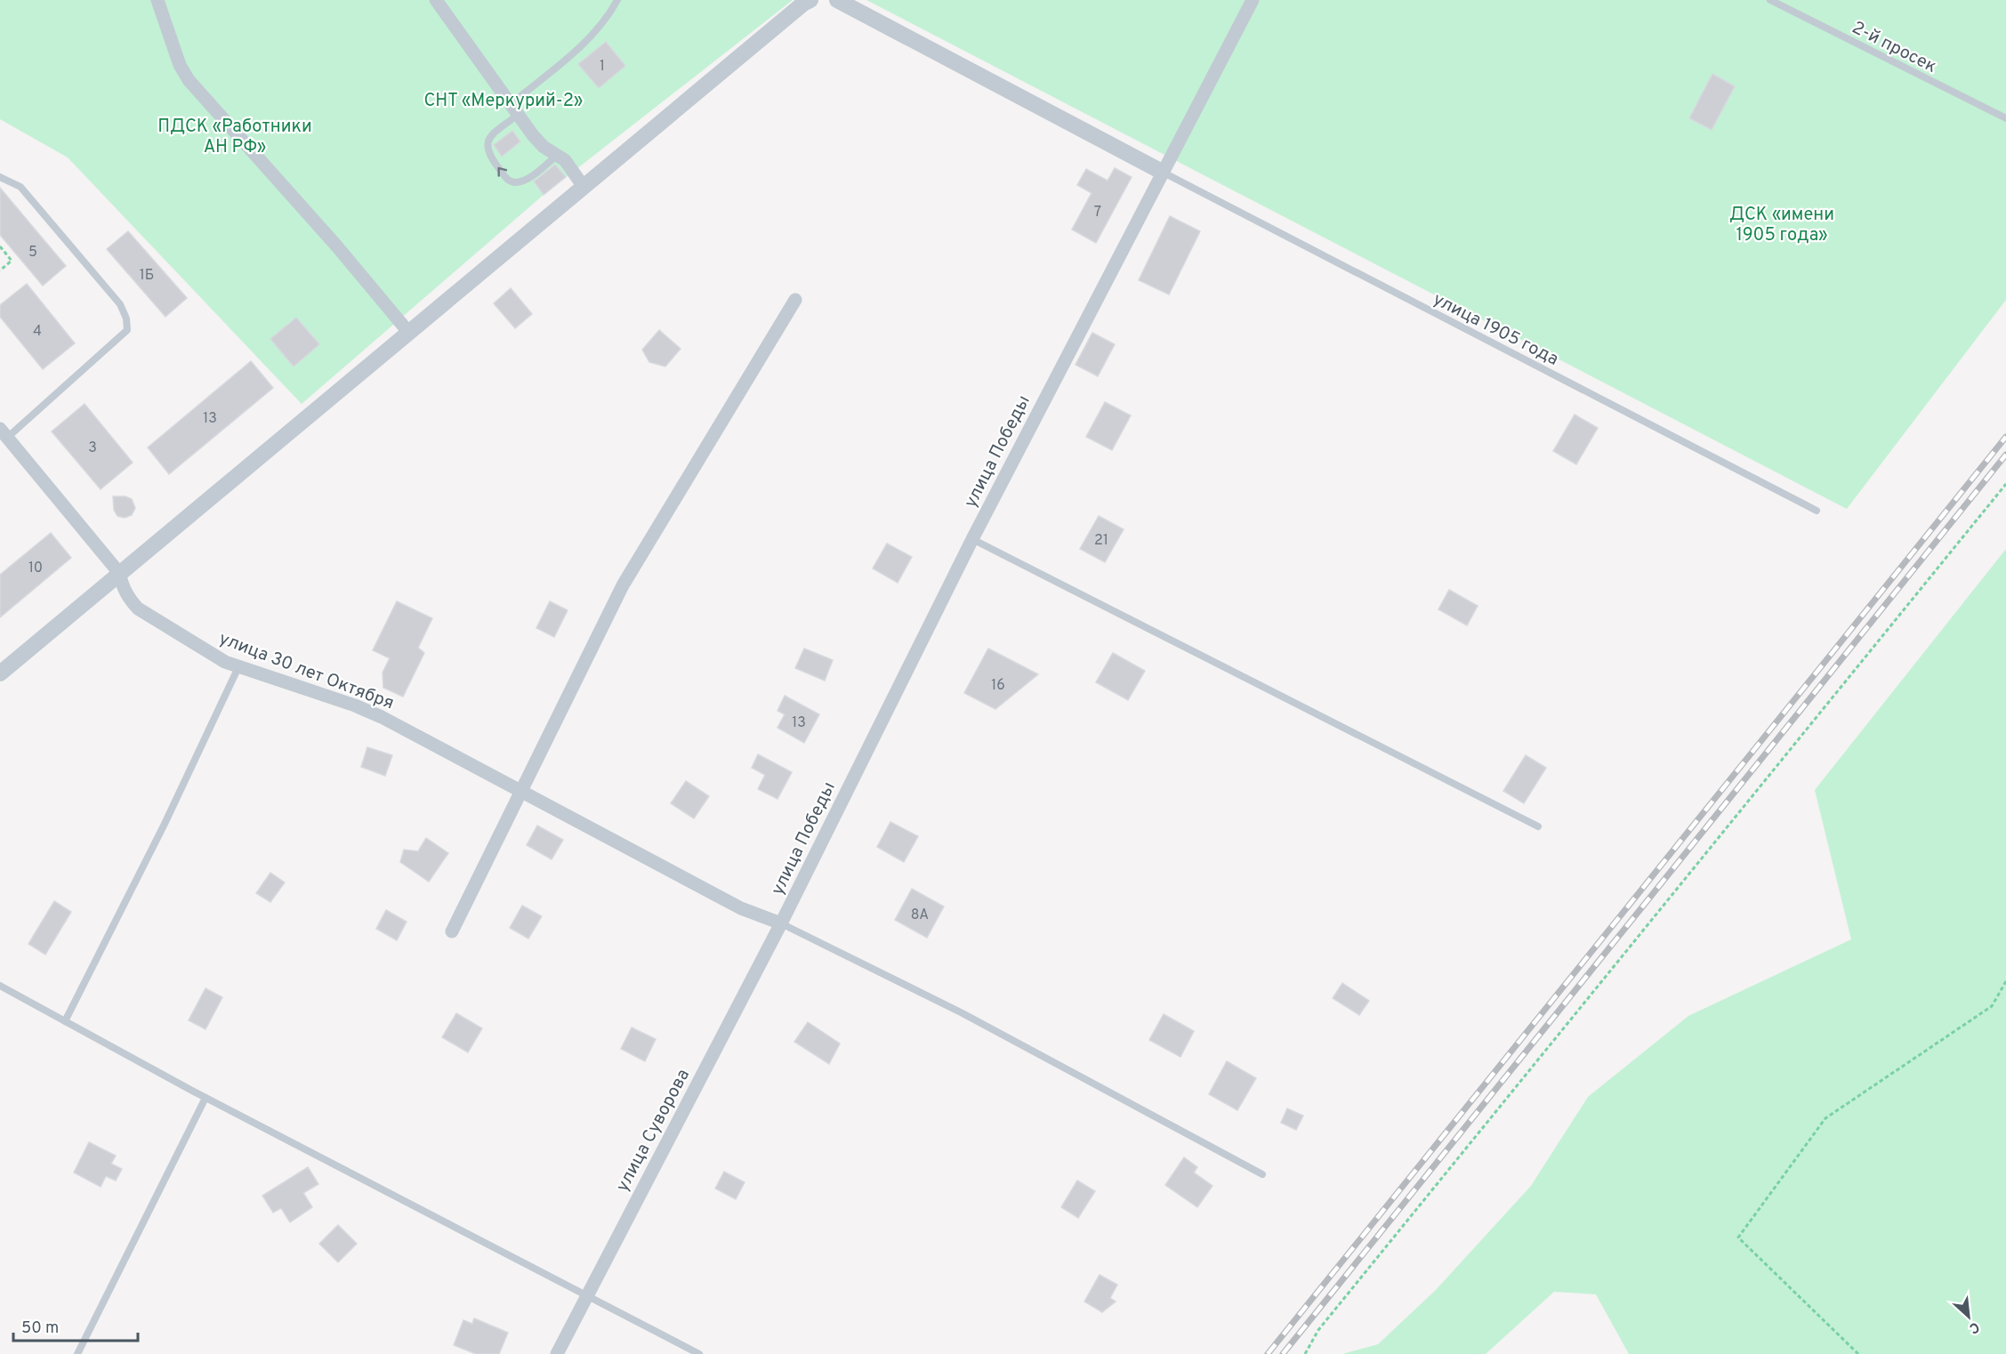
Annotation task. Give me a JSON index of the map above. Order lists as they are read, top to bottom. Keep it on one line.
{"streets":{"street":["улица Победы","улица 30 лет Октября","улица Суворова"],"lane":["2-й просек","улица 1905 года"]},"crossings":[["улица 1905 года","улица Победы"],["улица Победы","улица 30 лет Октября"],["улица Победы","улица Суворова"],["улица 30 лет Октября","улица Суворова"]],"parks":["СНТ «Меркурий-2»","ПДСК «Работники АН РФ»","ДСК «имени 1905 года»"],"house_numbers":["1","7","5","1Б","4","13","3","21","10","16","13","8А"],"scale_bar":"50 m","north":"bottom right"}
